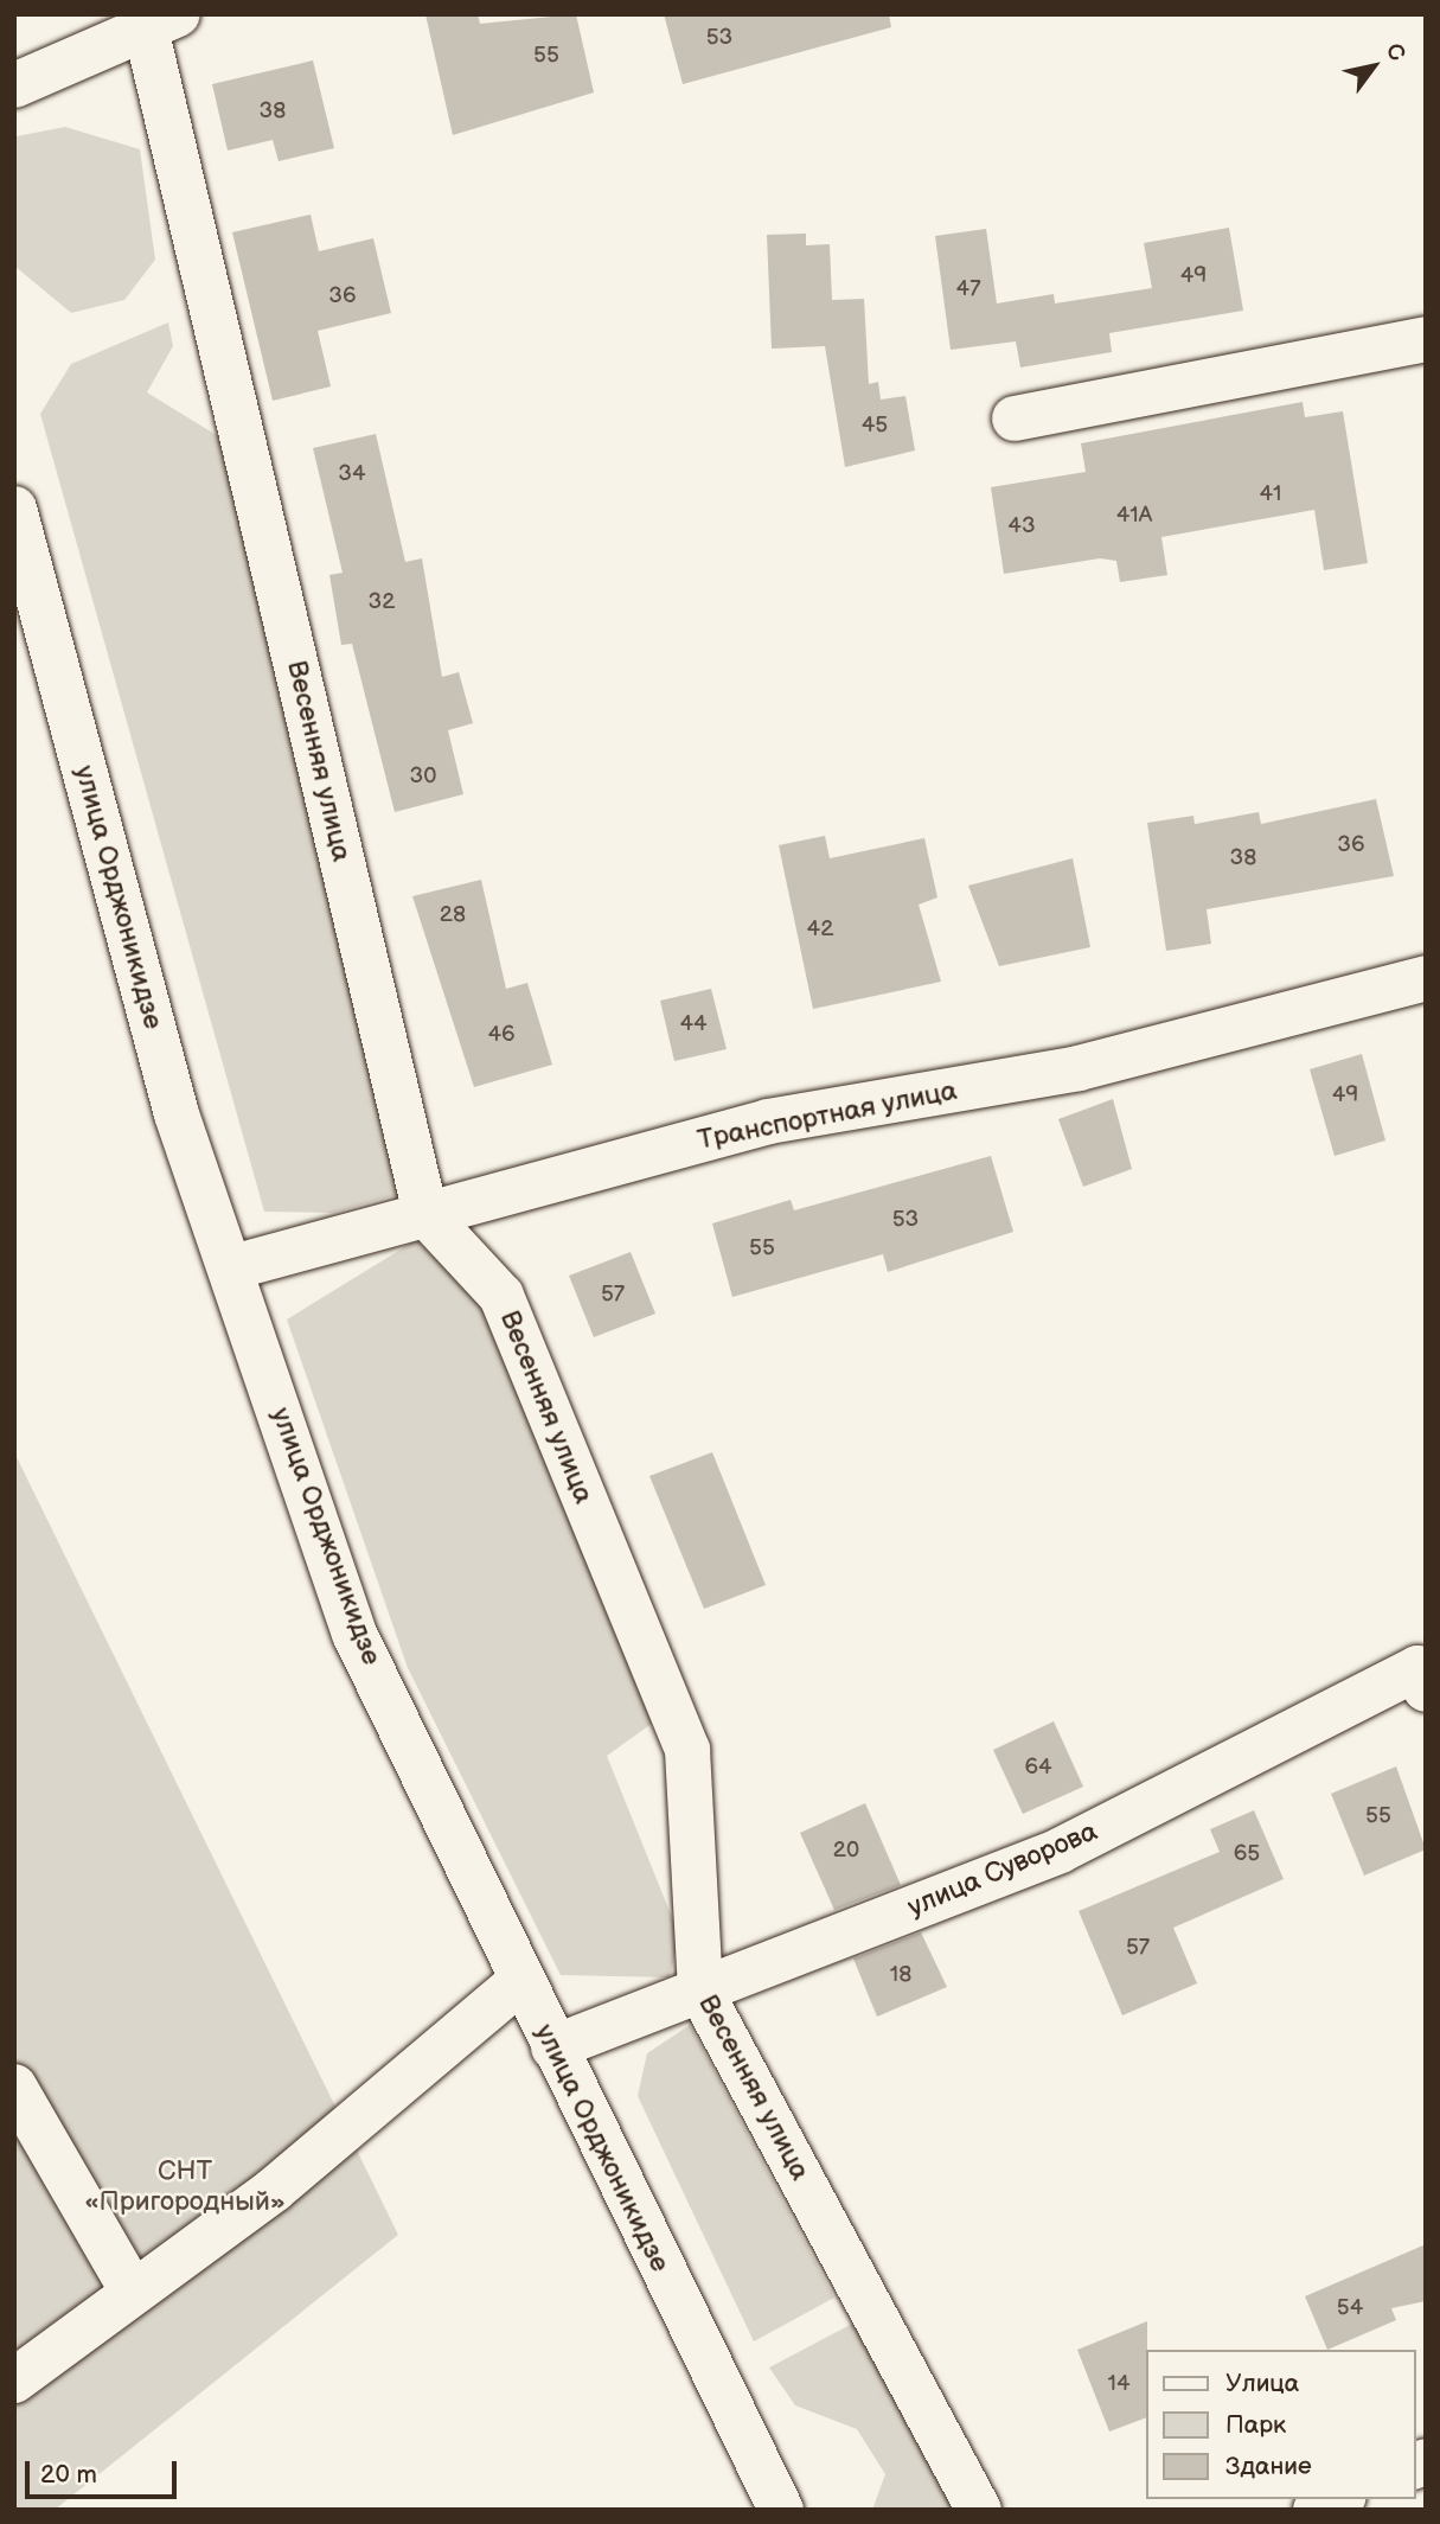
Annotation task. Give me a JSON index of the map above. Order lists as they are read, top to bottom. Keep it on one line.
{"streets":{"street":["Весенняя улица","улица Орджоникидзе","Транспортная улица","улица Суворова"]},"crossings":[["Весенняя улица","Транспортная улица"],["Весенняя улица","улица Суворова"],["улица Орджоникидзе","Транспортная улица"],["улица Орджоникидзе","улица Суворова"]],"parks":["СНТ «Пригородный»"],"house_numbers":["53","55","38","49","47","36","45","34","41","41А","43","32","30","36","38","28","42","44","46","49","53","55","57","64","55","20","65","57","18","54","14"],"legend":["Улица","Парк","Здание"],"scale_bar":"20 m","north":"top right"}
